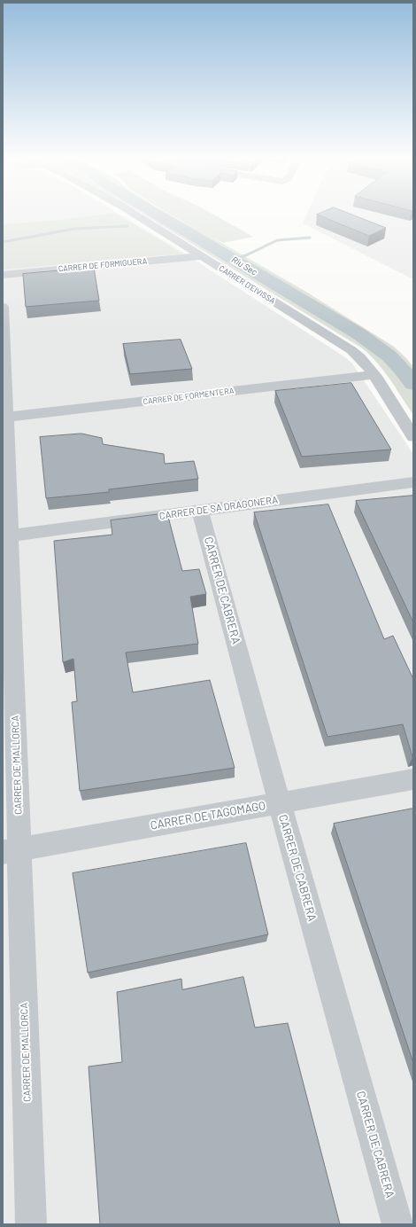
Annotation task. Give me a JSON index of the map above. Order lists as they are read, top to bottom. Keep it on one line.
{"streets":{"street":["CARRER DE FORMIGUERA","CARRER D'EIVISSA","CARRER DE FORMENTERA","CARRER DE SA DRAGONERA","CARRER DE CABRERA","CARRER DE MALLORCA","CARRER DE TAGOMAGO"]},"crossings":[["CARRER DE FORMIGUERA","CARRER D'EIVISSA"],["CARRER D'EIVISSA","CARRER DE FORMENTERA"],["CARRER DE FORMENTERA","CARRER DE MALLORCA"],["CARRER DE SA DRAGONERA","CARRER DE CABRERA"],["CARRER DE SA DRAGONERA","CARRER DE MALLORCA"],["CARRER DE CABRERA","CARRER DE TAGOMAGO"],["CARRER DE MALLORCA","CARRER DE TAGOMAGO"]],"water":["Riu Sec"]}
